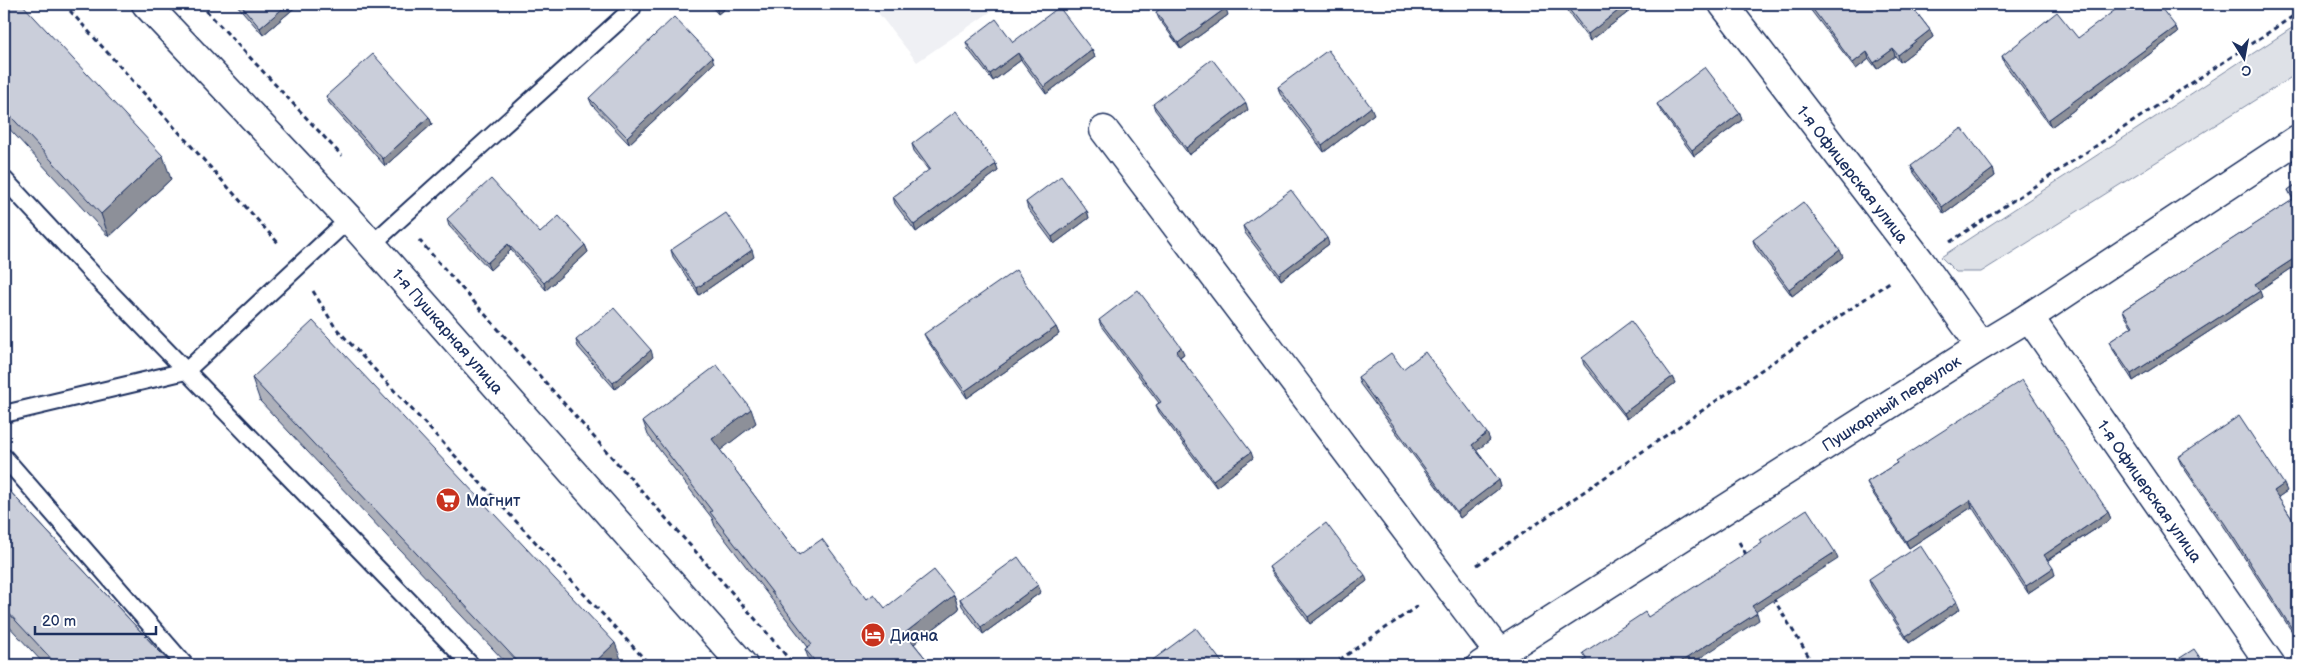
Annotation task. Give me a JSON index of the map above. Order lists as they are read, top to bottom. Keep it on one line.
{"streets":{"street":["1-я Офицерская улица","1-я Пушкарная улица","Пушкарный переулок"]},"crossings":[["1-я Офицерская улица","Пушкарный переулок"]],"places":{"supermarket":["Магнит"],"hotel":["Диана"]},"scale_bar":"20 m","north":"bottom"}
